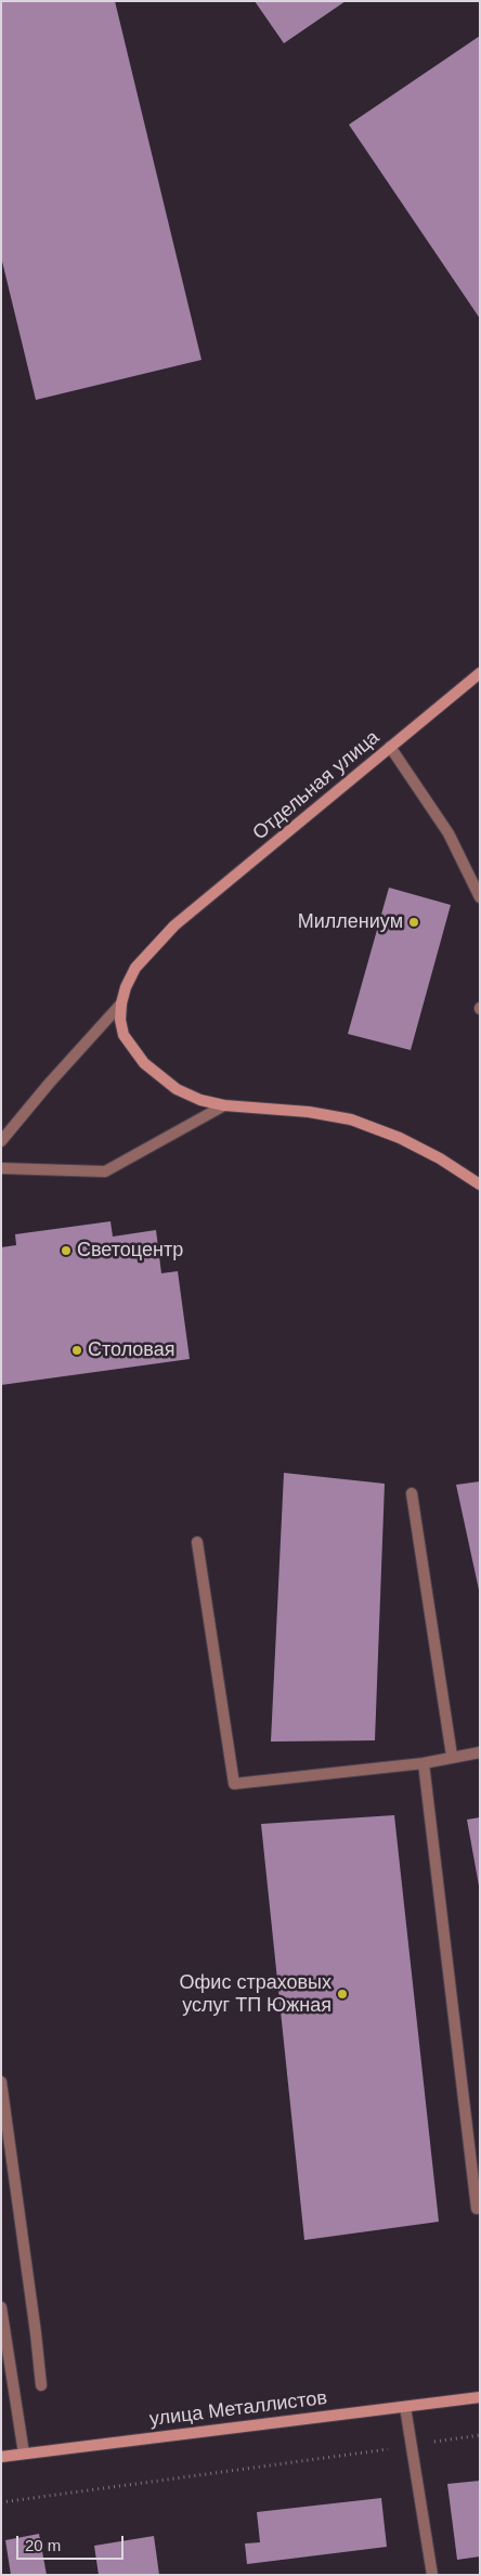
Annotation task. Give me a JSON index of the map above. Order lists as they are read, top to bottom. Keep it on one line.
{"streets":{"street":["Отдельная улица","улица Металлистов"]},"places":["Миллениум","Светоцентр","Столовая","Офис страховых услуг ТП Южная"],"scale_bar":"20 m"}
